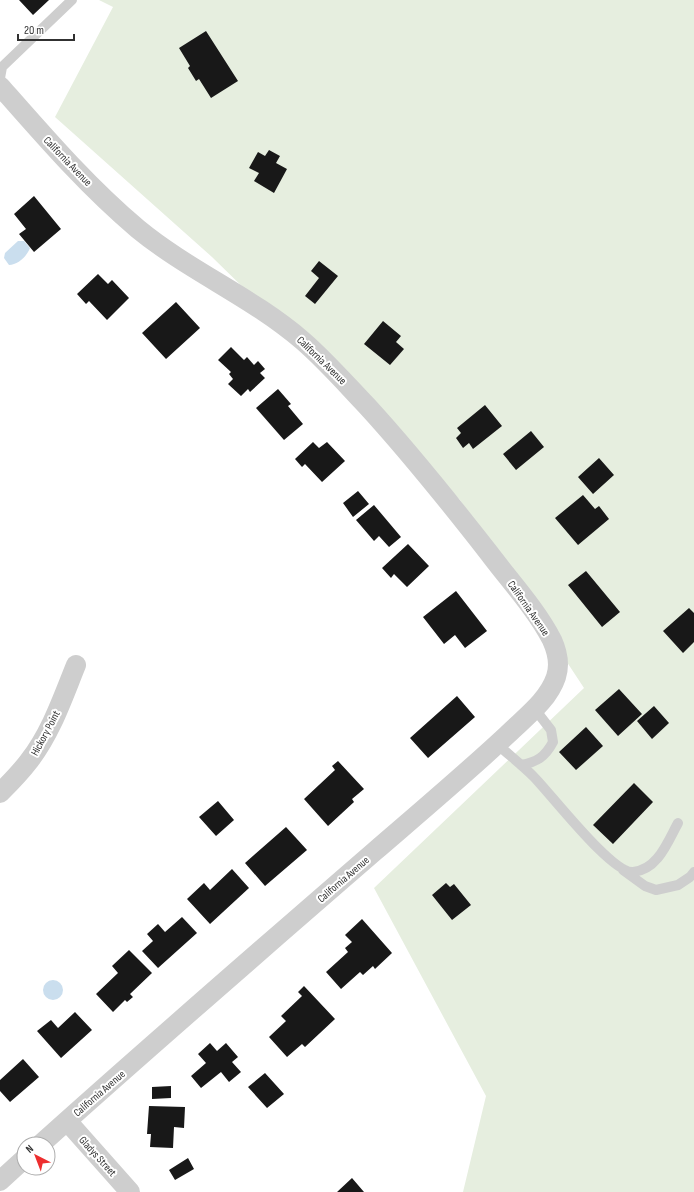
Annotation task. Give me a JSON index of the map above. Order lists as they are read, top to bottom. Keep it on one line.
{"streets":{"street":["California Avenue","Hickory Point","Gladys Street"]},"crossings":[["California Avenue","Gladys Street"]],"scale_bar":"20 m","north":"top left"}
